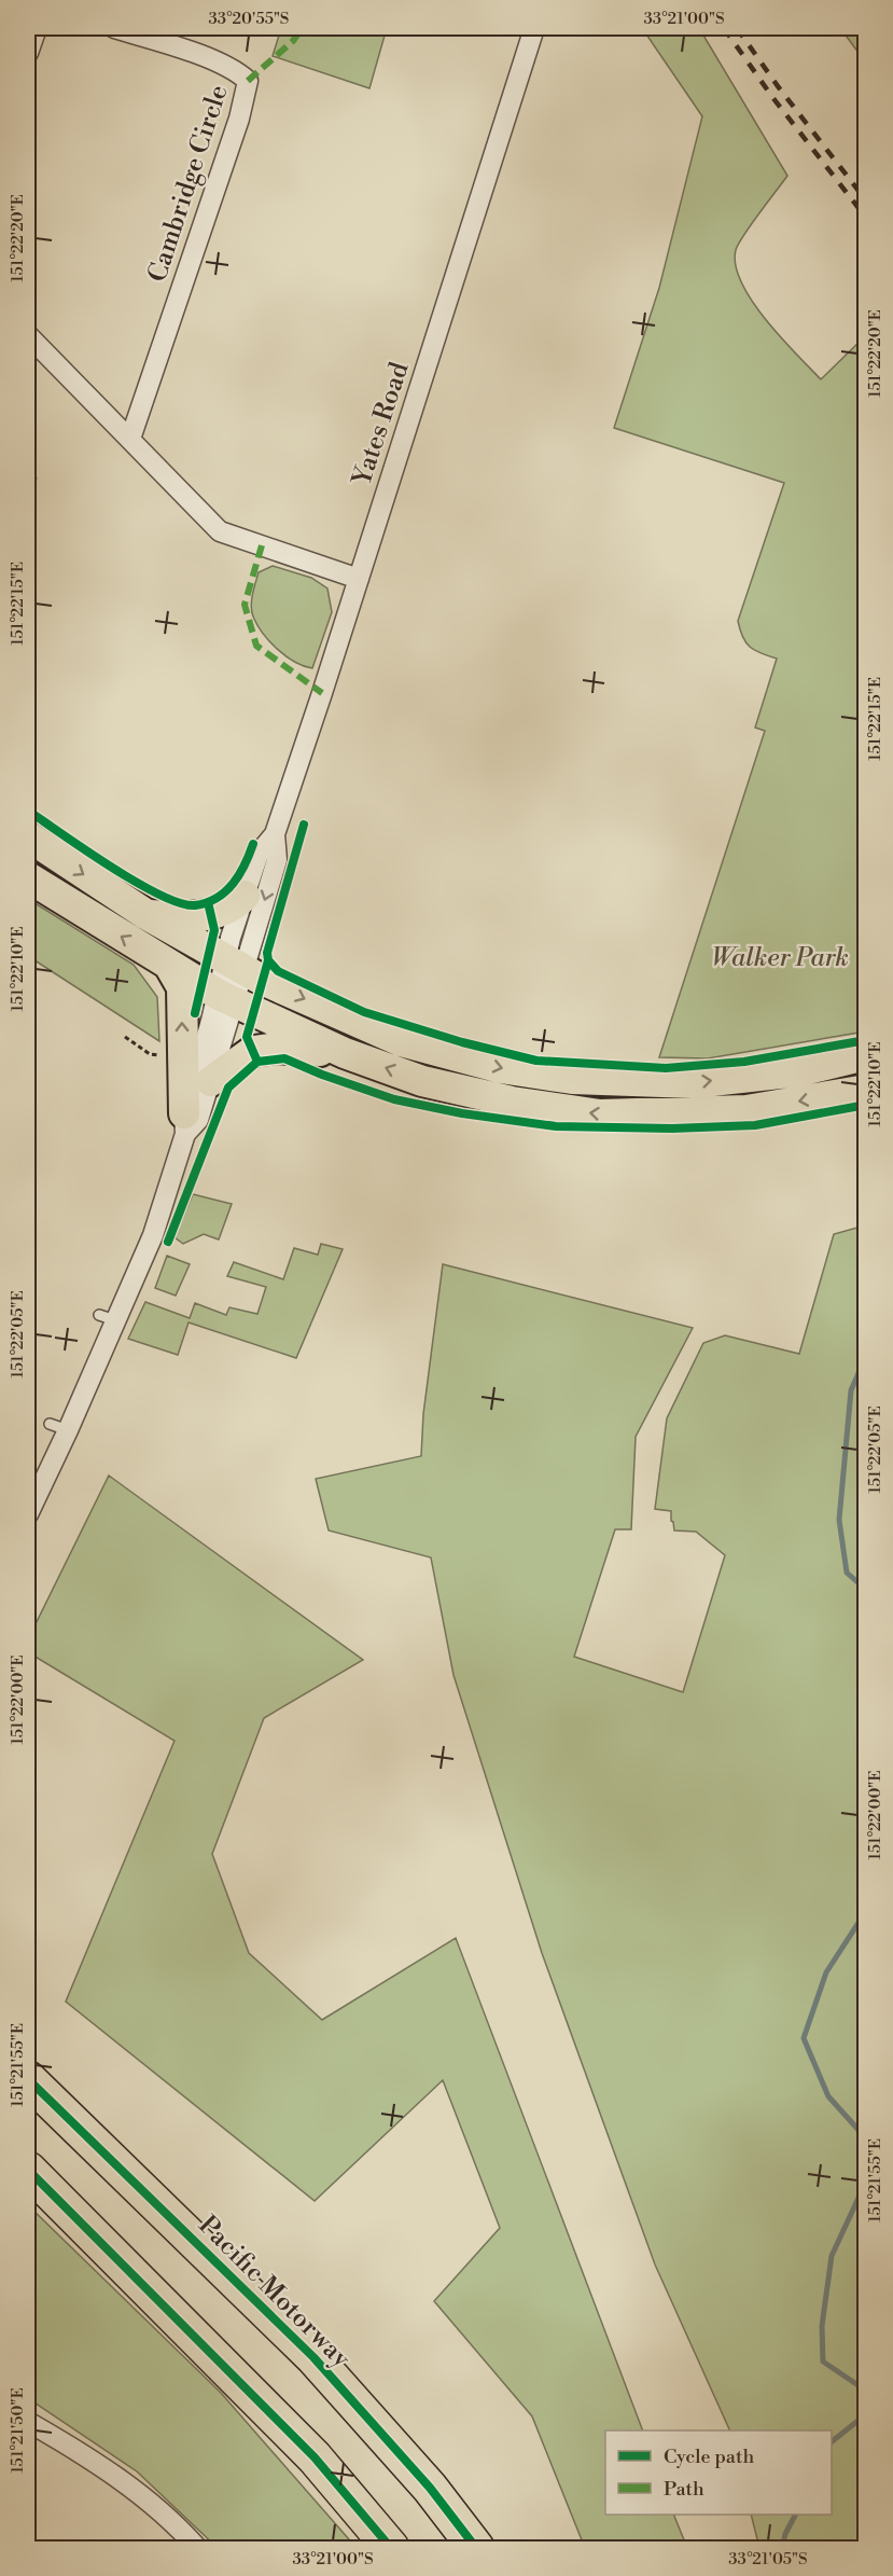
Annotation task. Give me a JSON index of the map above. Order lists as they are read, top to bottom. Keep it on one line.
{"streets":{"highway":["Pacific Motorway"],"street":["Cambridge Circle","Yates Road"]},"parks":["Walker Park"],"legend":["Cycle path","Path"],"coordinates":["33°20'55\"S","33°21'00\"S","151°22'20\"E","151°22'15\"E","151°22'10\"E","151°22'05\"E","151°22'00\"E","151°21'55\"E","151°21'50\"E","33°21'05\"S"]}
